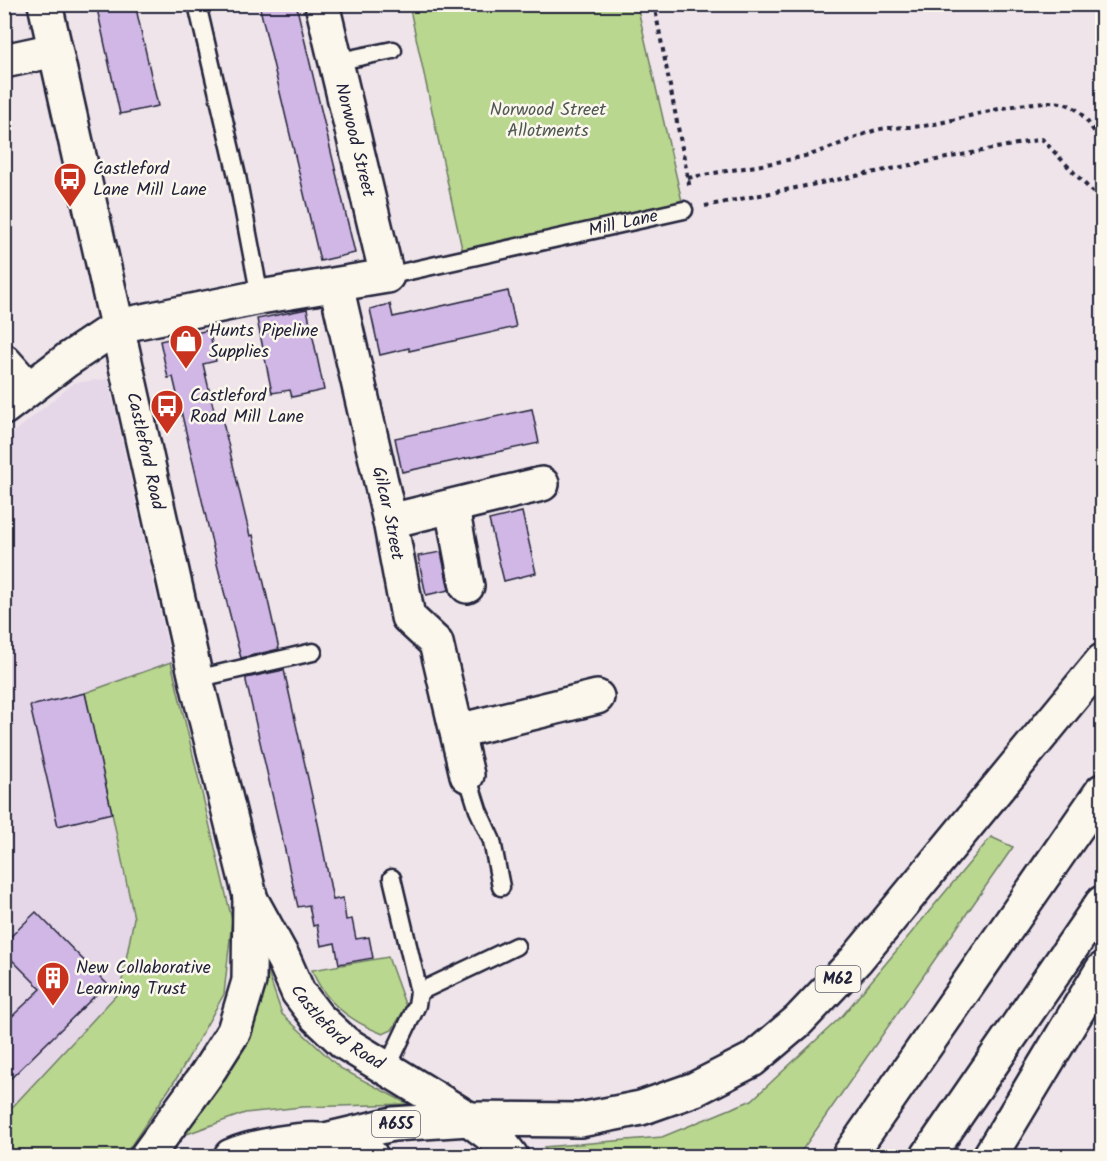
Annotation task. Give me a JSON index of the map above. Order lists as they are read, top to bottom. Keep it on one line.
{"streets":{"main road":["Norwood Street","Mill Lane","Castleford Road","Gilcar Street","M62","A655"]},"crossings":[["Norwood Street","Mill Lane"],["Mill Lane","Castleford Road"],["Mill Lane","Gilcar Street"],["Castleford Road","M62"],["Castleford Road","A655"],["M62","A655"]],"parks":["Norwood Street Allotments"],"places":{"bus stop":["Castleford Lane Mill Lane","Castleford Road Mill Lane"],"shop":["Hunts Pipeline Supplies"],"building":["New Collaborative Learning Trust"]}}
